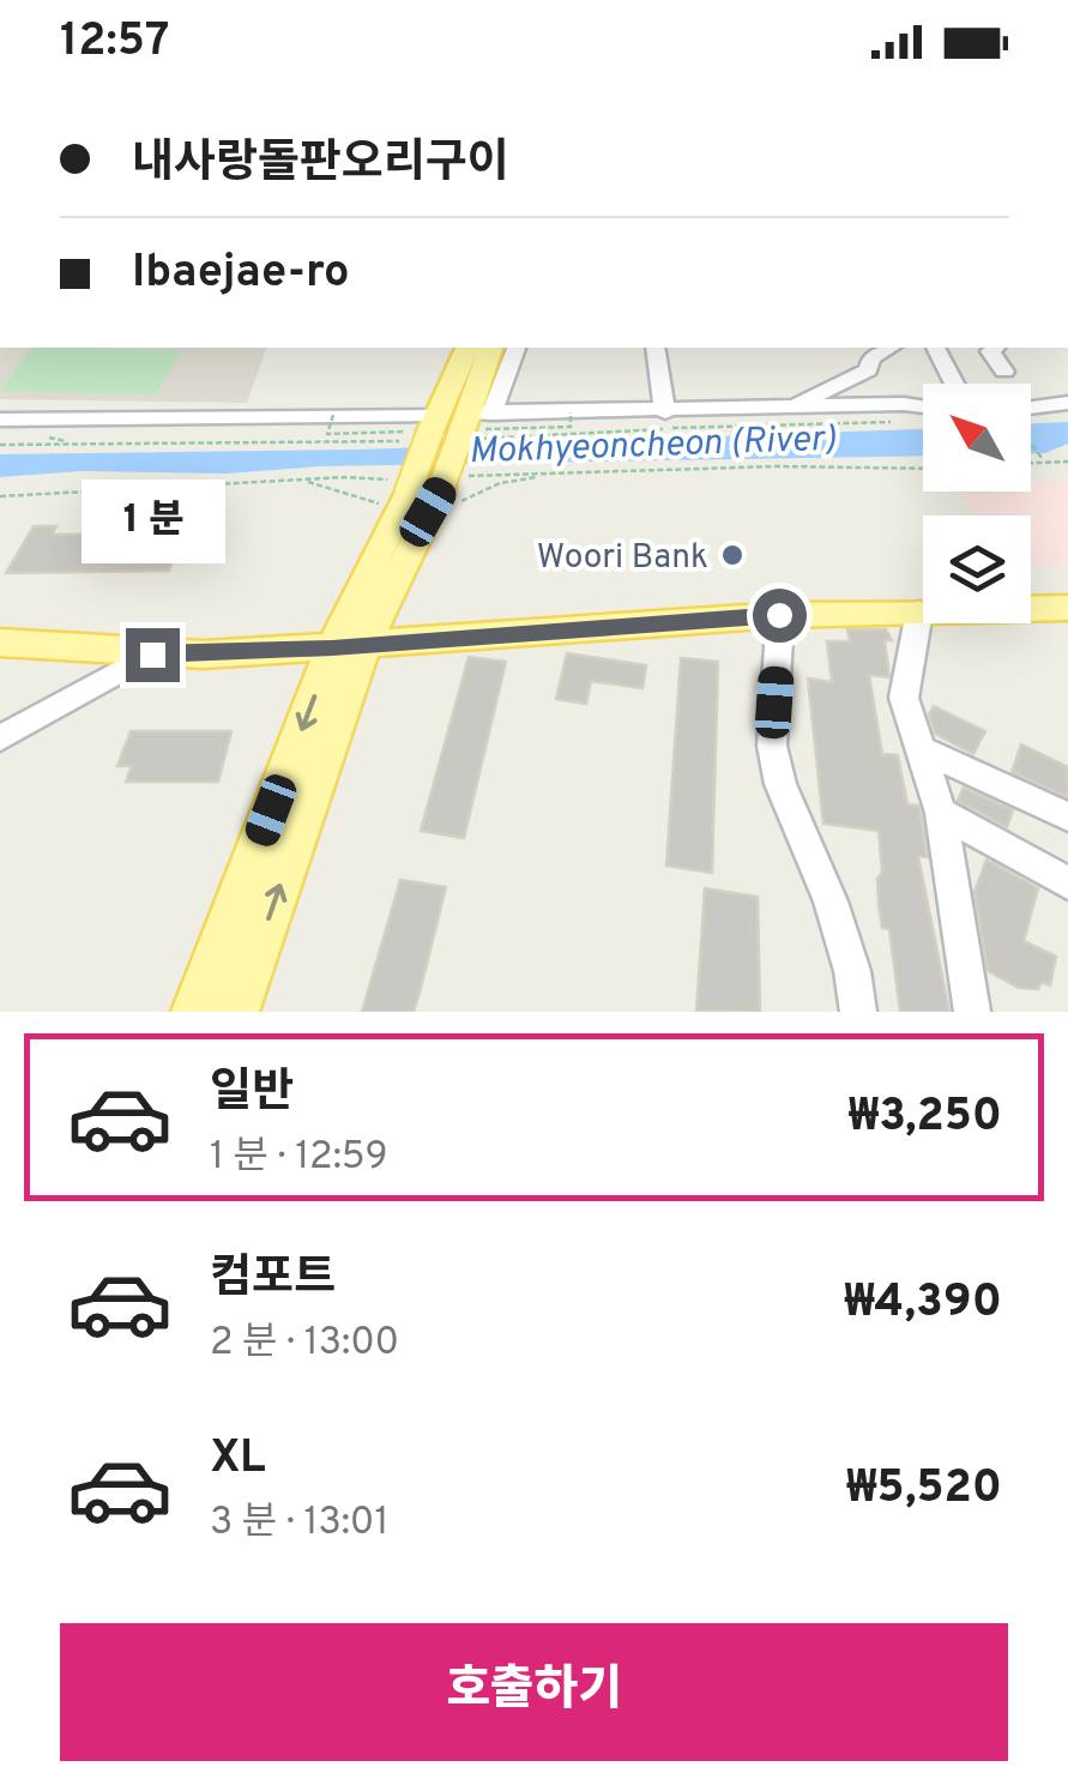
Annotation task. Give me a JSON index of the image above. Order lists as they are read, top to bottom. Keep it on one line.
{"water":["Mokhyeoncheon (River)"],"places":["Woori Bank"],"north":"top left","page":{"status":"12:57","banner":["내사랑돌판오리구이","Ibaejae-ro"],"bubble":"1 분","list":[{"name":"일반","note":"1 분 · 12:59","value":"₩3,250"},{"name":"컴포트","note":"2 분 · 13:00","value":"₩4,390"},{"name":"XL","note":"3 분 · 13:01","value":"₩5,520"}],"buttons":"호출하기"}}
